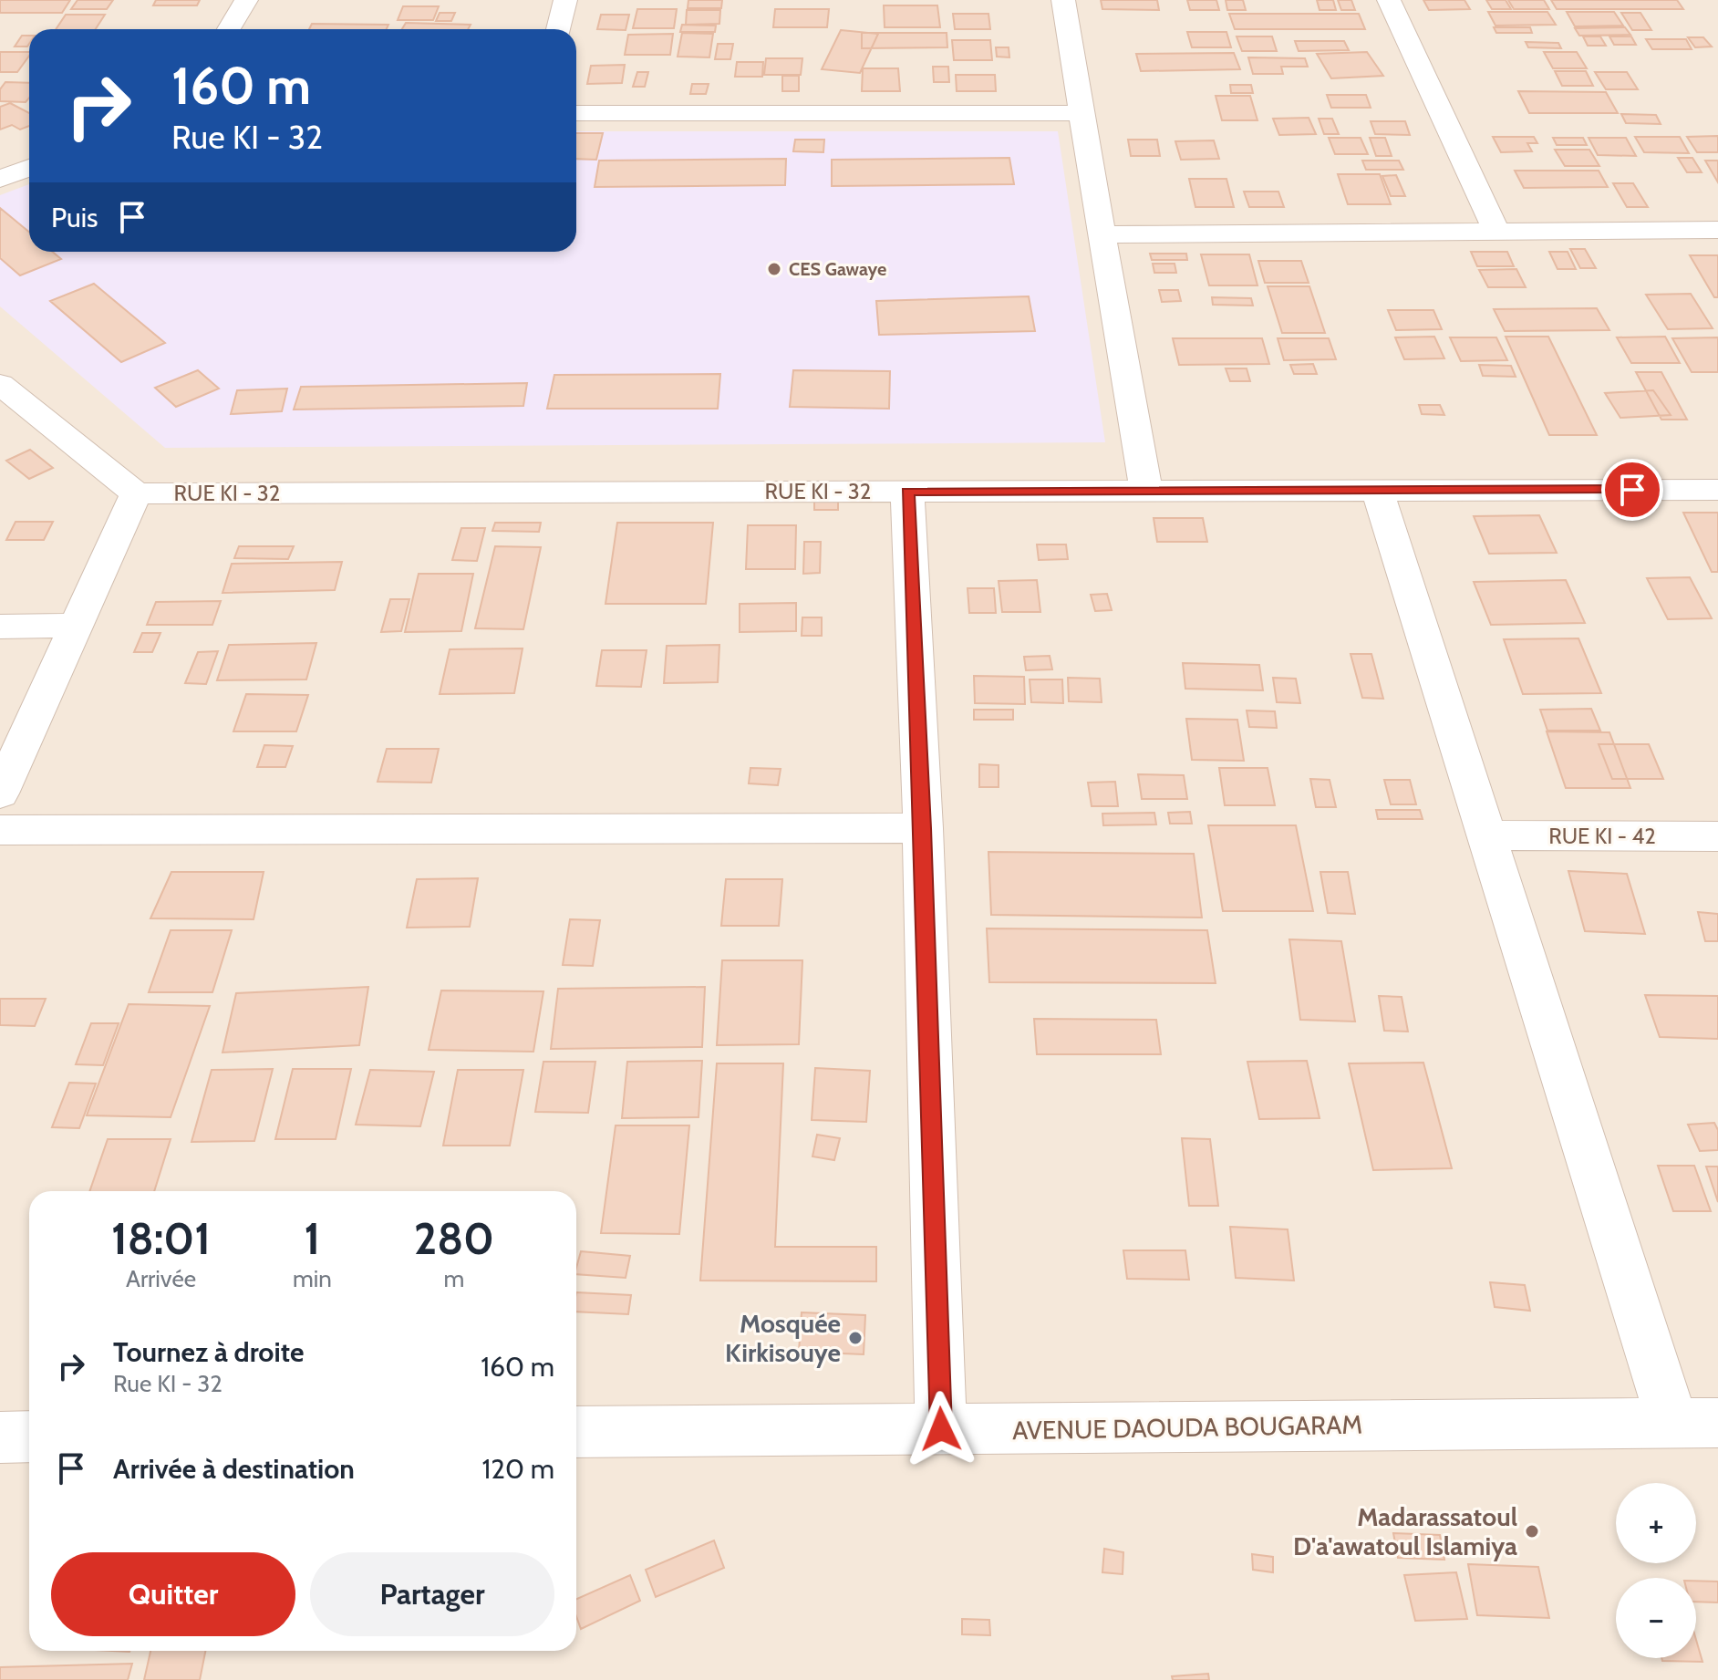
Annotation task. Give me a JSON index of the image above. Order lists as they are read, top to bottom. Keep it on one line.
{"streets":{"street":["RUE KI - 32","RUE KI - 42","AVENUE DAOUDA BOUGARAM"]},"places":["CES Gawaye","Mosquée Kirkisouye","Madarassatoul D'a'awatoul Islamiya"],"page":{"turn":["160 m","Rue KI - 32"],"then":"Puis","eta":["18:01","Arrivée","1","min","280","m"],"list":[{"name":"Tournez à droite","note":"Rue KI - 32","value":"160 m"},{"name":"Arrivée à destination","value":"120 m"}],"map_buttons":["+","−"],"buttons":["Quitter","Partager"]}}
